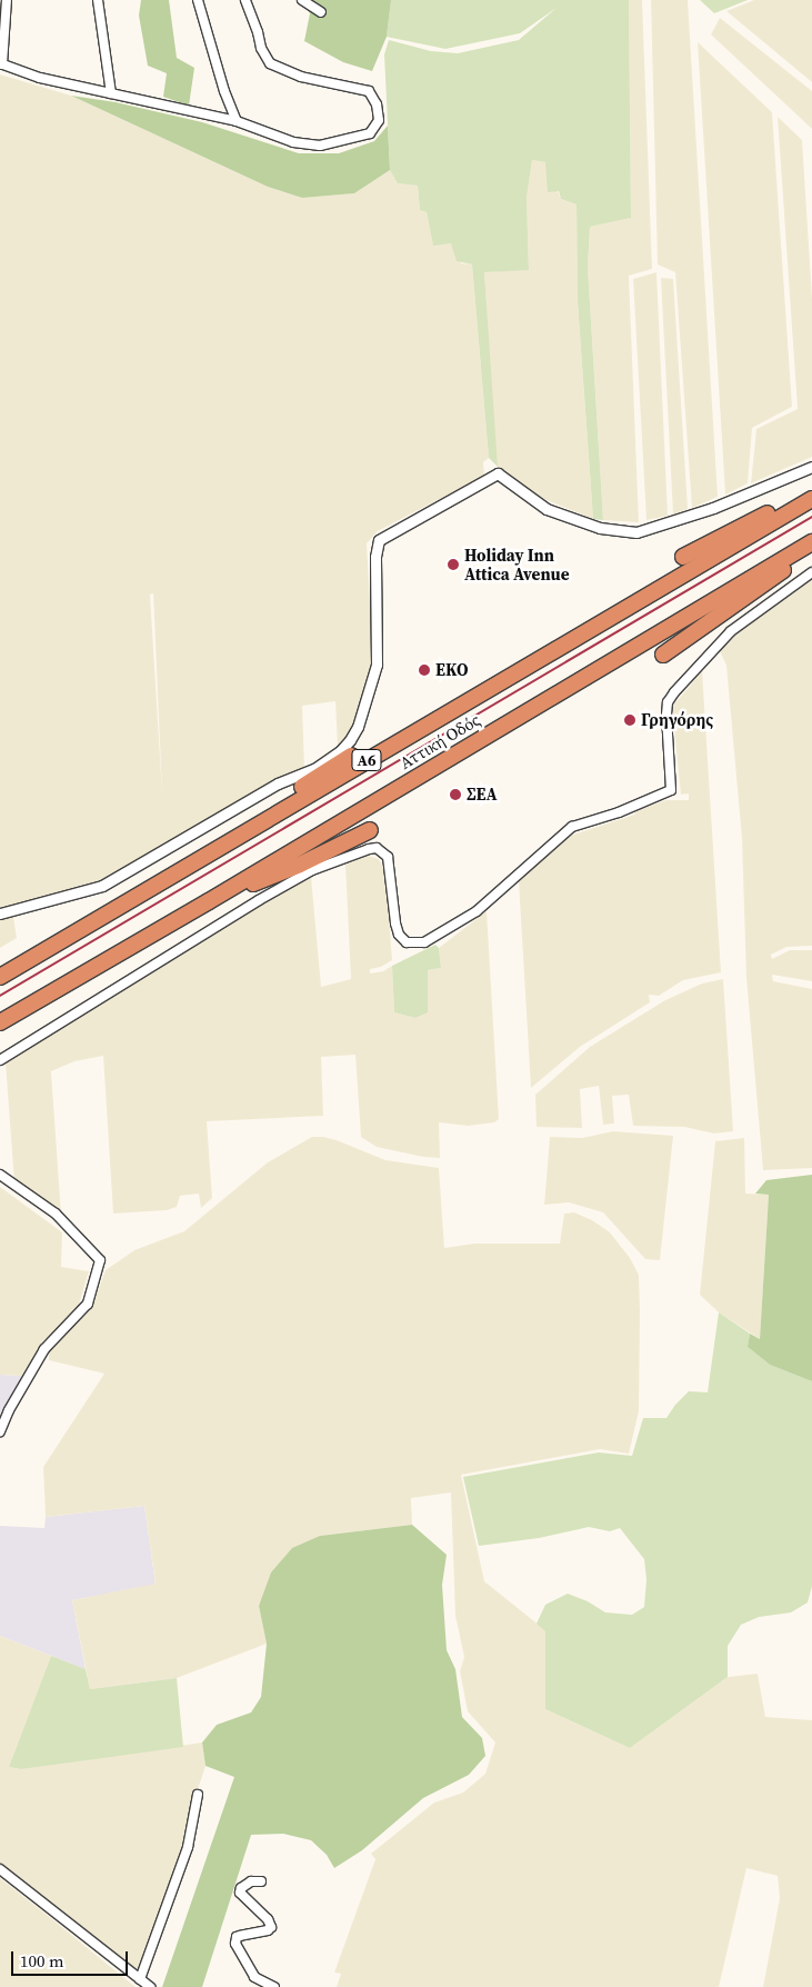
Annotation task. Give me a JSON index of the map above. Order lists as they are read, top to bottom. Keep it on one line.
{"streets":{"highway":["Αττική Οδός","Α6"]},"places":["Holiday Inn Attica Avenue","EKO","Γρηγόρης","ΣΕΑ"],"scale_bar":"100 m"}
